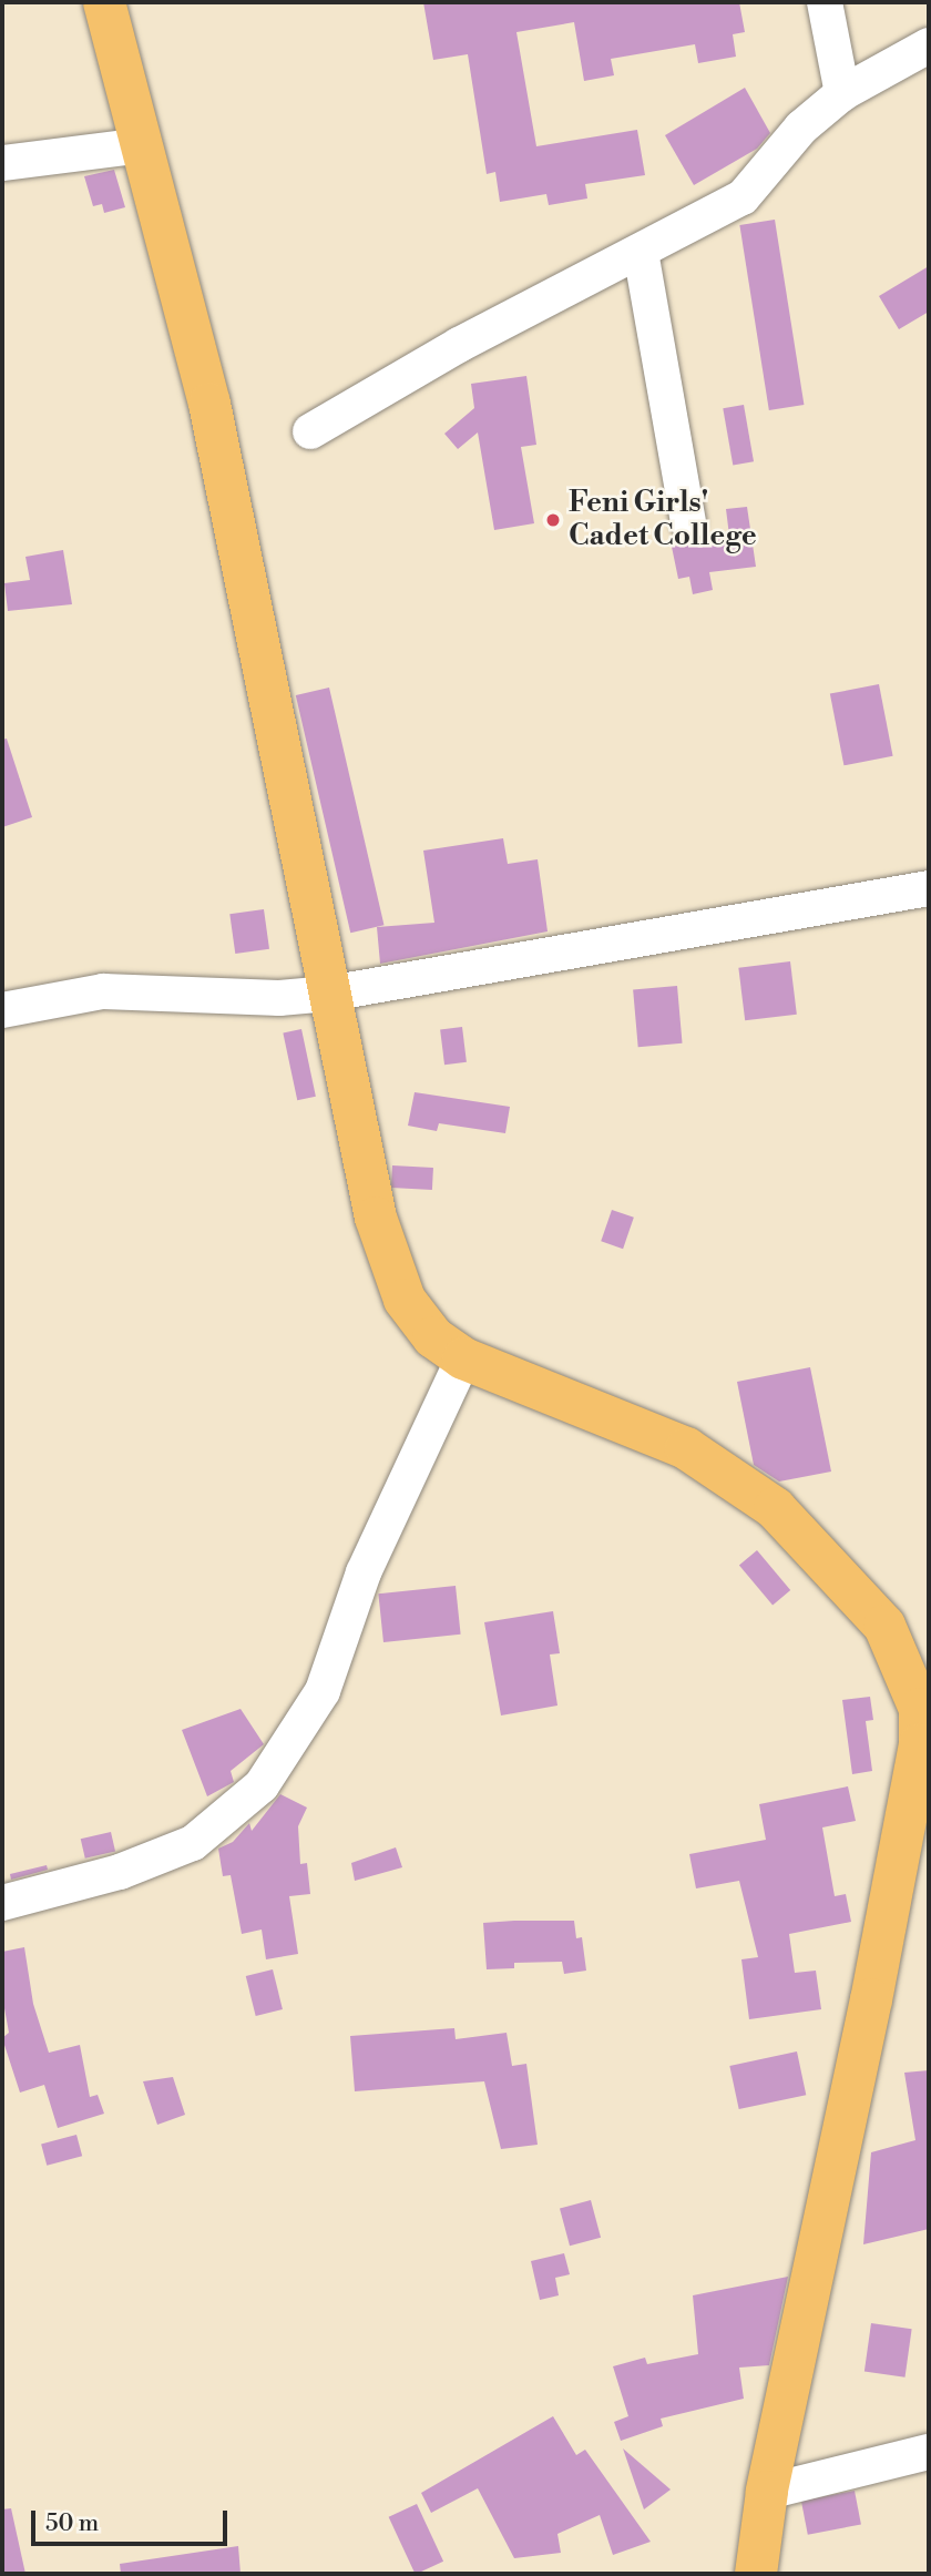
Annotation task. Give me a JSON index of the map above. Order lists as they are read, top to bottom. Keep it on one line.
{"places":["Feni Girls' Cadet College"],"scale_bar":"50 m"}
